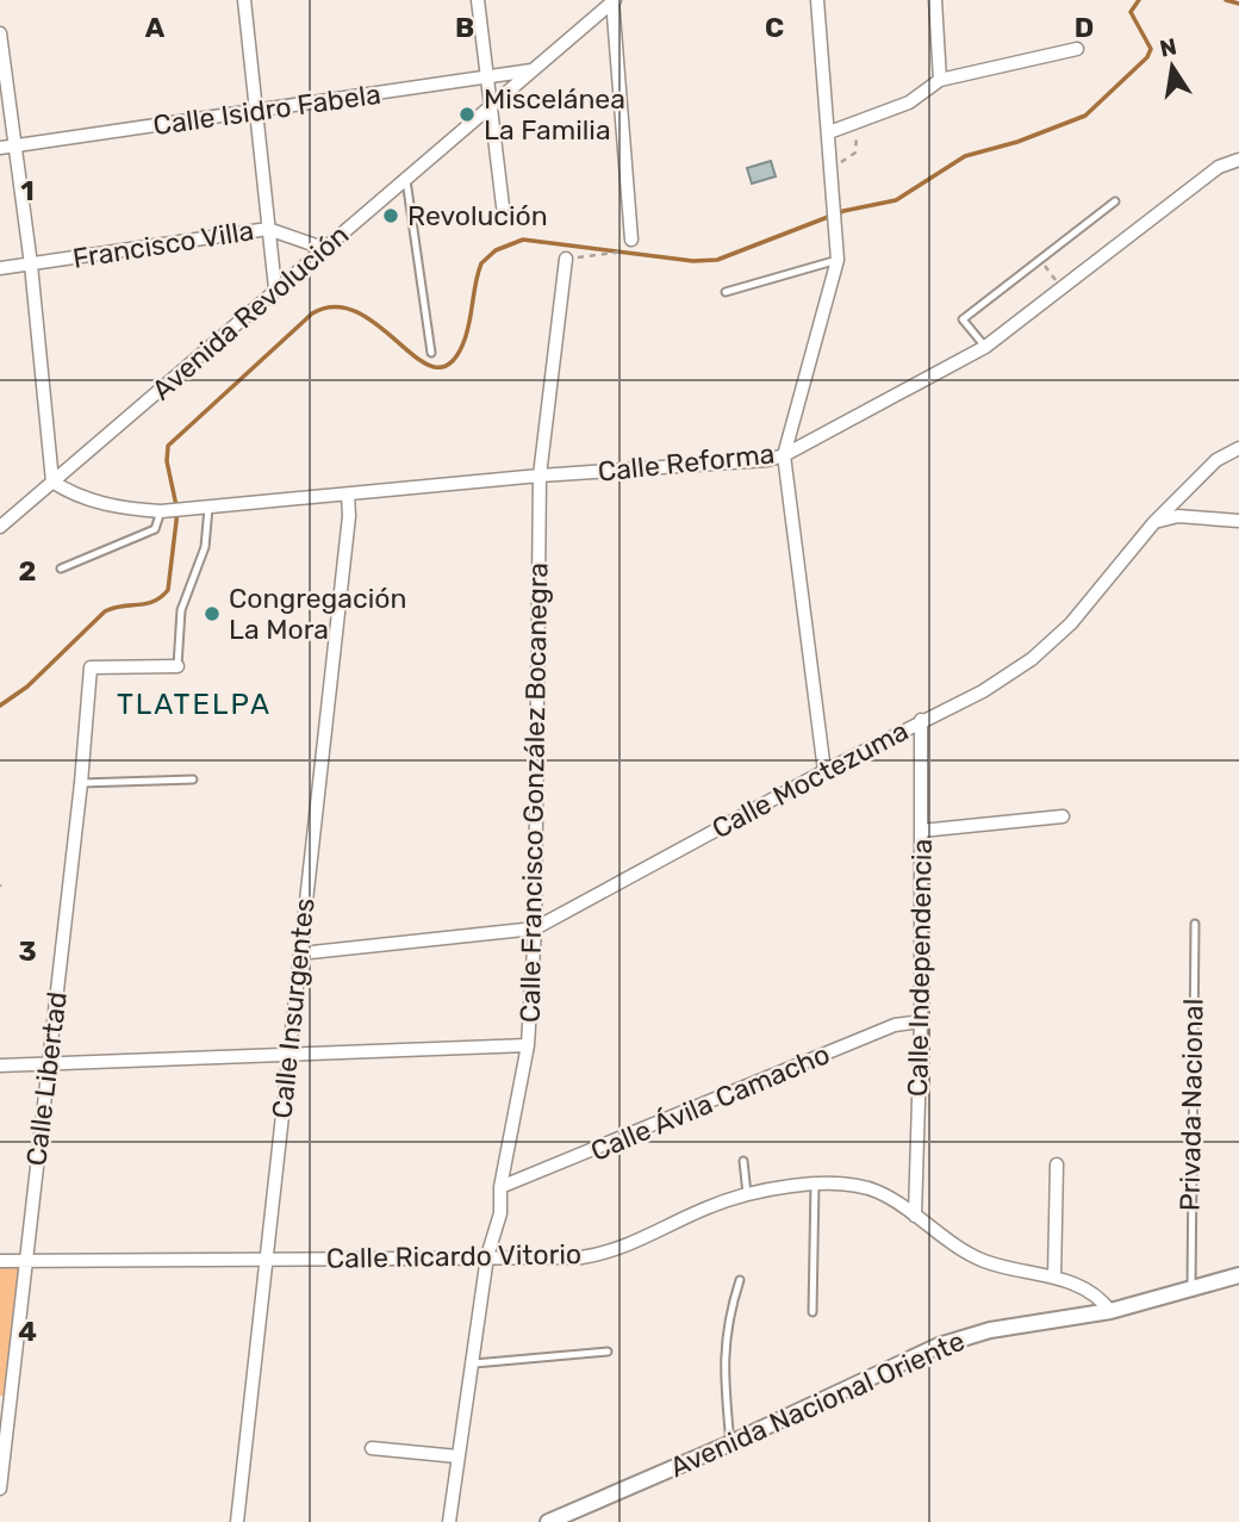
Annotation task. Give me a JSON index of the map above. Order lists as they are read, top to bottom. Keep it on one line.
{"streets":{"street":["Calle Isidro Fabela","Francisco Villa","Avenida Revolución","Calle Reforma","Calle Moctezuma","Calle Francisco González Bocanegra","Calle Independencia","Calle Insurgentes","Calle Libertad","Calle Ávila Camacho","Calle Ricardo Vitorio","Avenida Nacional Oriente"],"lane":["Privada Nacional"]},"crossings":[["Calle Isidro Fabela","Avenida Revolución"],["Francisco Villa","Avenida Revolución"],["Avenida Revolución","Calle Reforma"],["Calle Reforma","Calle Francisco González Bocanegra"],["Calle Reforma","Calle Insurgentes"],["Calle Moctezuma","Calle Francisco González Bocanegra"],["Calle Moctezuma","Calle Independencia"],["Calle Moctezuma","Calle Insurgentes"],["Calle Francisco González Bocanegra","Calle Ávila Camacho"],["Calle Francisco González Bocanegra","Calle Ricardo Vitorio"],["Calle Independencia","Calle Ávila Camacho"],["Calle Independencia","Calle Ricardo Vitorio"],["Calle Insurgentes","Calle Ricardo Vitorio"],["Calle Libertad","Calle Ricardo Vitorio"],["Privada Nacional","Avenida Nacional Oriente"],["Calle Ricardo Vitorio","Avenida Nacional Oriente"]],"districts":["TLATELPA"],"places":["Miscelánea La Familia","Revolución","Congregación La Mora"],"north":"top","grid":{"columns":["A","B","C","D"],"rows":["1","2","3","4"]}}
